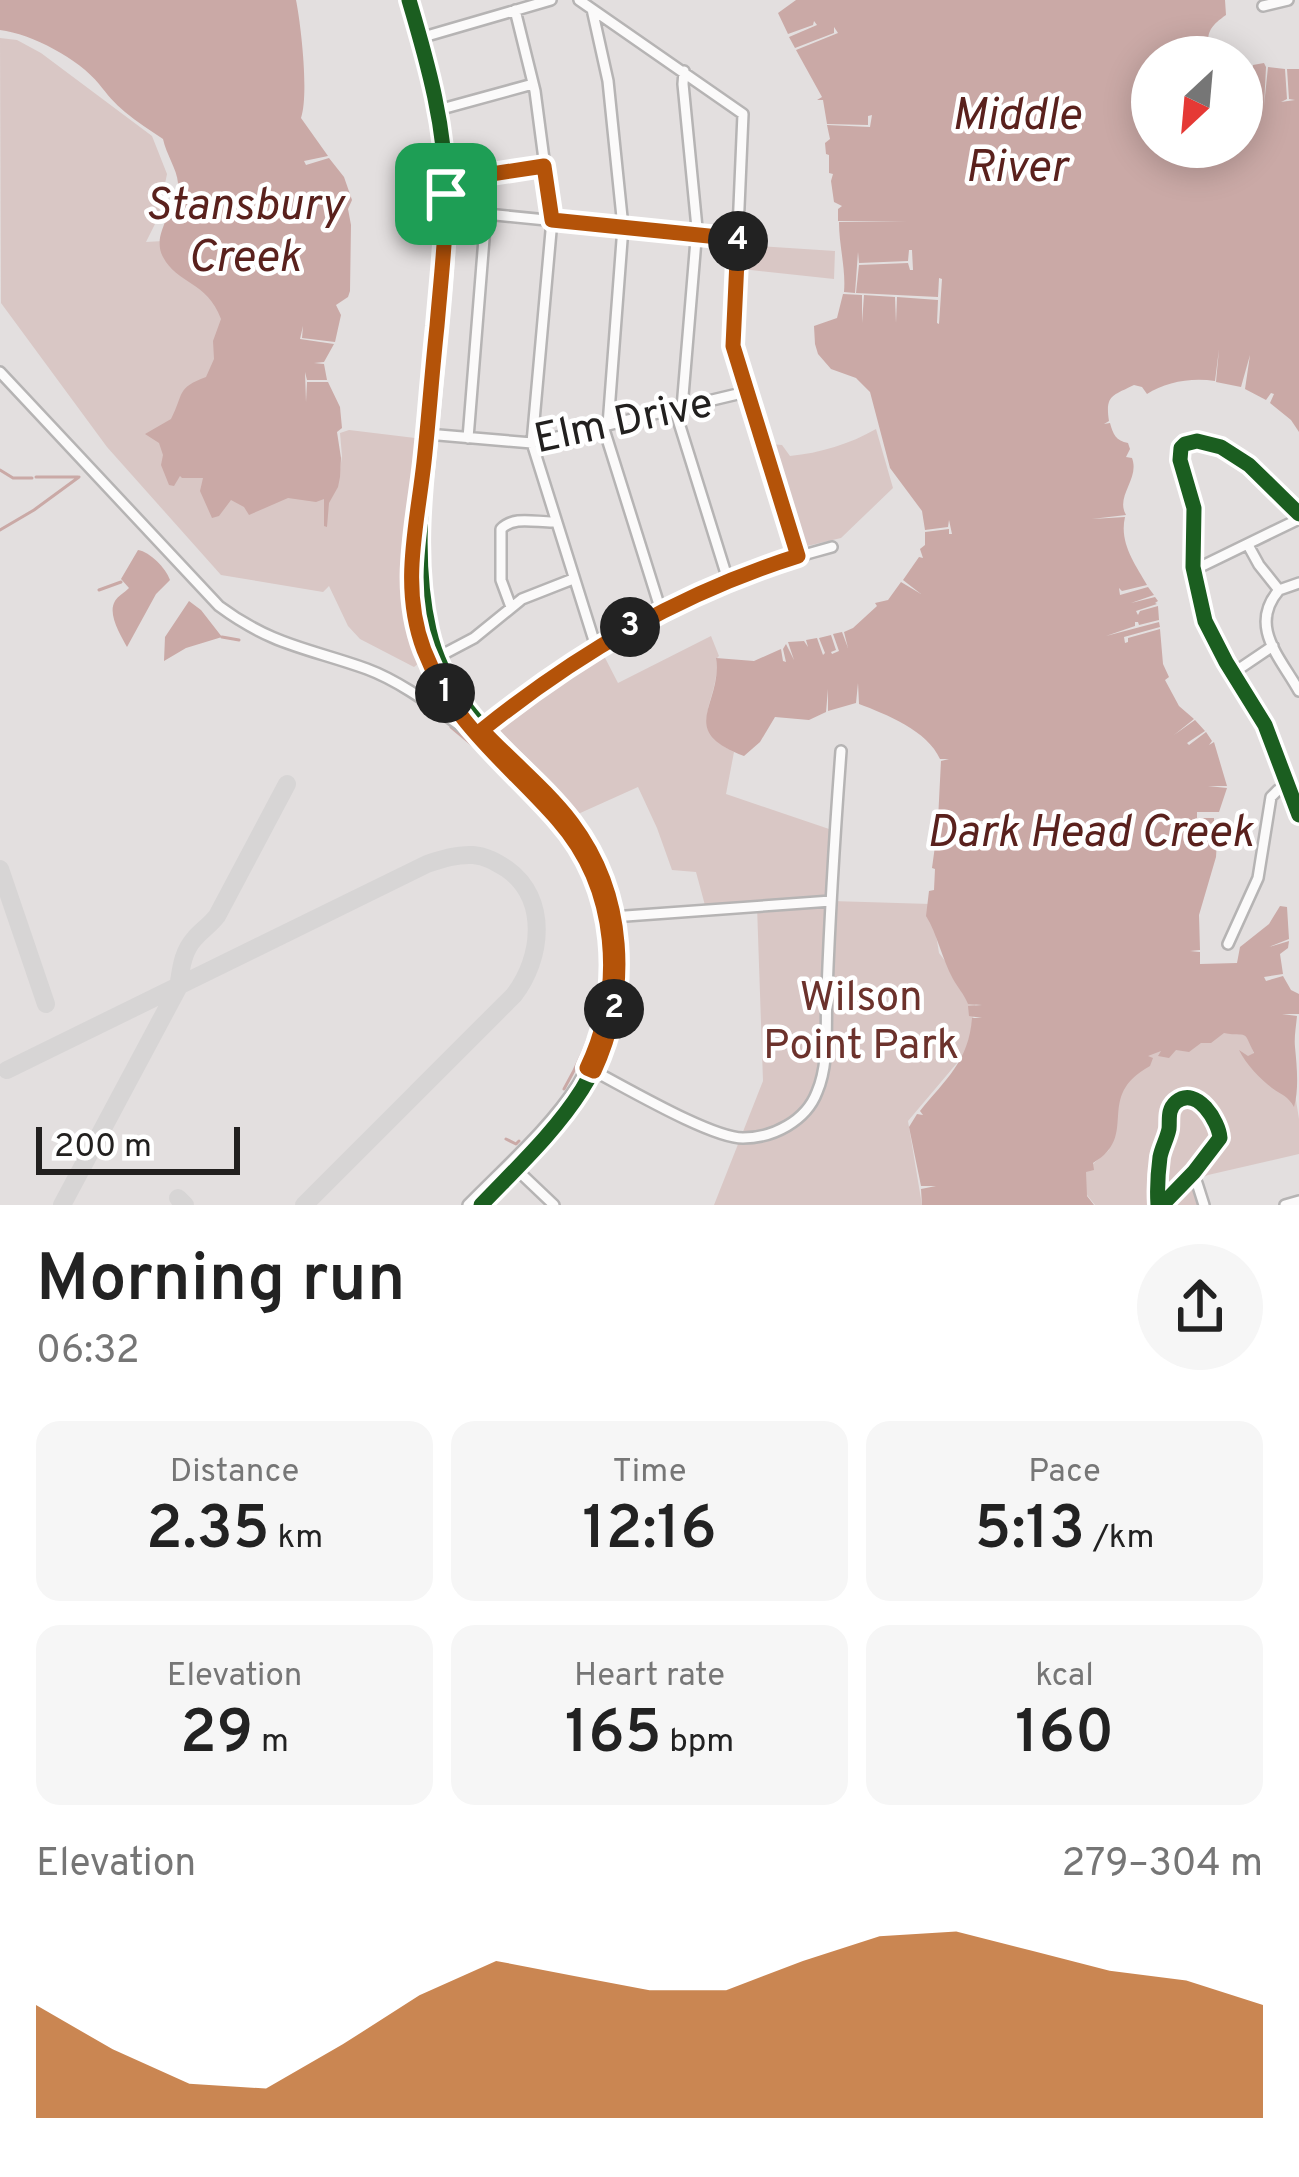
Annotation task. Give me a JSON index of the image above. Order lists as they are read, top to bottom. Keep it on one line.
{"streets":{"street":["Elm Drive"]},"water":["Middle River","Stansbury Creek","Dark Head Creek"],"parks":["Wilson Point Park"],"scale_bar":"200 m","north":"bottom left","page":{"pins":["4","3","1","2"],"scale":"200 m","heading":["Morning run","06:32"],"stats":[["Distance","2.35 km"],["Time","12:16"],["Pace","5:13 /km"],["Elevation","29 m"],["Heart rate","165 bpm"],["kcal","160"]],"chart":["Elevation","279–304 m"]}}
